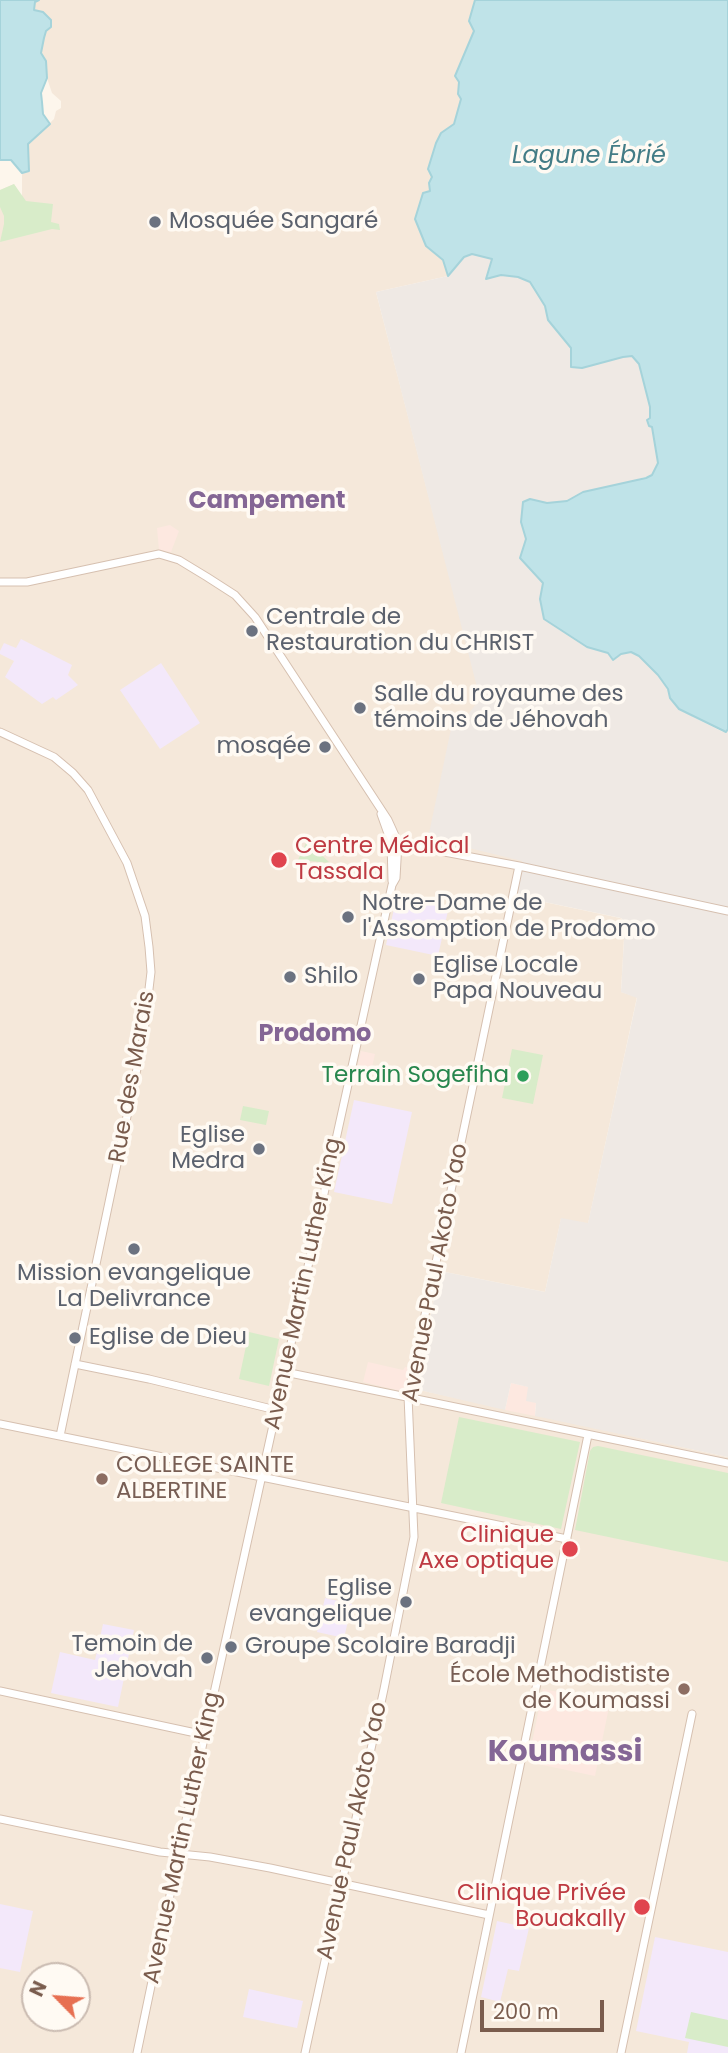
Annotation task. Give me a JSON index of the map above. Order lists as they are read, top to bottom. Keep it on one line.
{"streets":{"street":["Rue des Marais","Avenue Paul Akoto Yao","Avenue Martin Luther King"]},"districts":["Campement","Prodomo","Koumassi"],"water":["Lagune Ébrié"],"places":["Mosquée Sangaré","Centrale de Restauration du CHRIST","Salle du royaume des témoins de Jéhovah","mosqée","Centre Médical Tassala","Notre-Dame de l'Assomption de Prodomo","Shilo","Eglise Locale Papa Nouveau","Terrain Sogefiha","Eglise Medra","Mission evangelique La Delivrance","Eglise de Dieu","COLLEGE SAINTE ALBERTINE","Clinique Axe optique","Eglise evangelique","Groupe Scolaire Baradji","Temoin de Jehovah","École Methodististe de Koumassi","Clinique Privée Bouakally"],"scale_bar":"200 m","north":"top left"}
